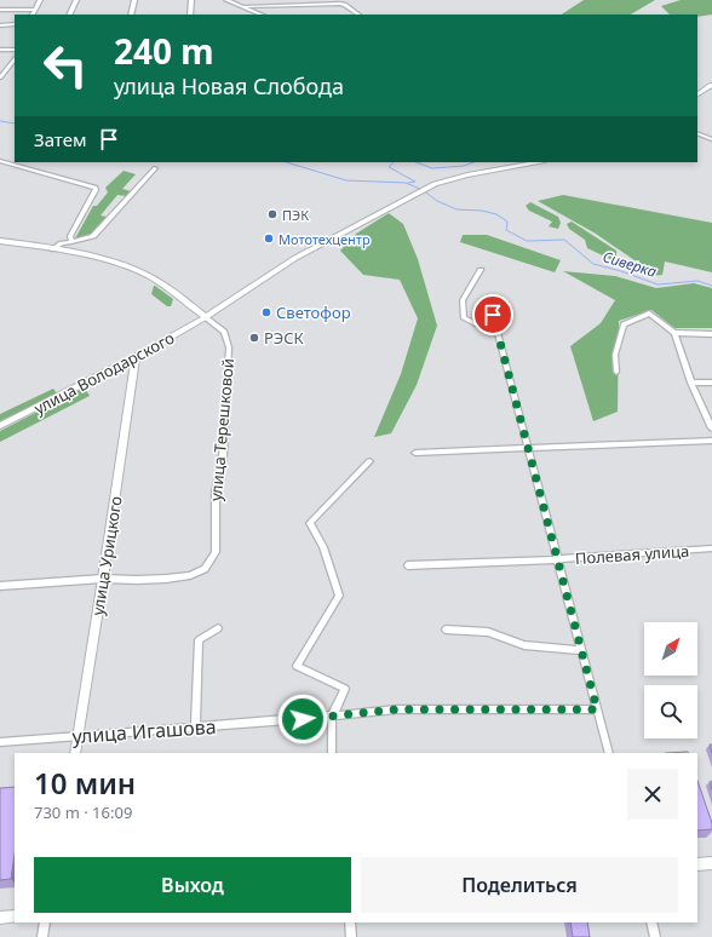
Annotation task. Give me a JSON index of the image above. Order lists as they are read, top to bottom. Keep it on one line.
{"streets":{"main road":["улица Володарского","улица Терешковой","улица Урицкого"],"street":["Полевая улица","улица Игашова"]},"crossings":[["улица Володарского","улица Терешковой"],["улица Володарского","улица Урицкого"],["улица Терешковой","улица Урицкого"],["улица Урицкого","улица Игашова"]],"water":["Сиверка"],"places":["ПЭК","Мототехцентр","Светофор","РЭСК"],"north":"top right","page":{"turn":["240 m","улица Новая Слобода"],"then":"Затем","heading":["10 мин","730 m · 16:09"],"buttons":["Выход","Поделиться"]}}
